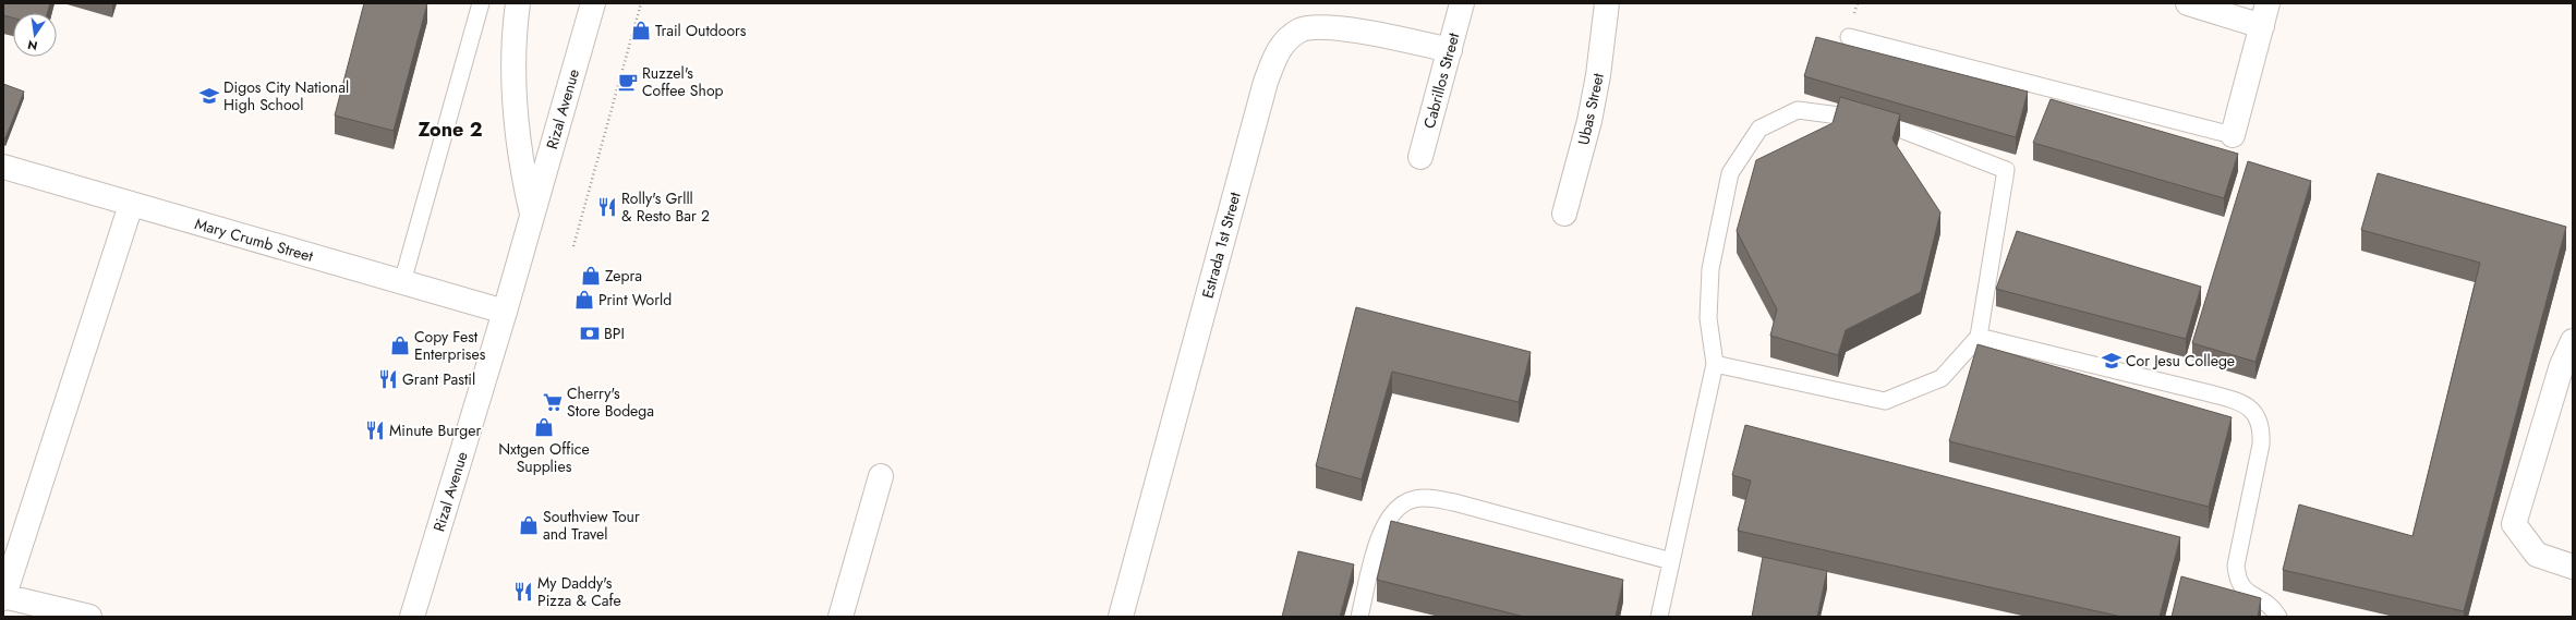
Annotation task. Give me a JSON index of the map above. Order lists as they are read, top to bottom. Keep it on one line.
{"streets":{"street":["Cabrillos Street","Rizal Avenue","Ubas Street","Mary Crumb Street","Estrada 1st Street"]},"crossings":[["Cabrillos Street","Estrada 1st Street"],["Rizal Avenue","Mary Crumb Street"]],"districts":["Zone 2"],"places":{"shop":["Trail Outdoors","Zepra","Print World","Copy Fest Enterprises","Nxtgen Office Supplies","Southview Tour and Travel"],"cafe":["Ruzzel's Coffee Shop"],"school or university":["Digos City National High School","Cor Jesu College"],"restaurant":["Rolly's Grlll & Resto Bar 2","Grant Pastil","Minute Burger","My Daddy's Pizza & Cafe"],"bank":["BPI"],"supermarket":["Cherry's Store Bodega"]},"north":"bottom"}
